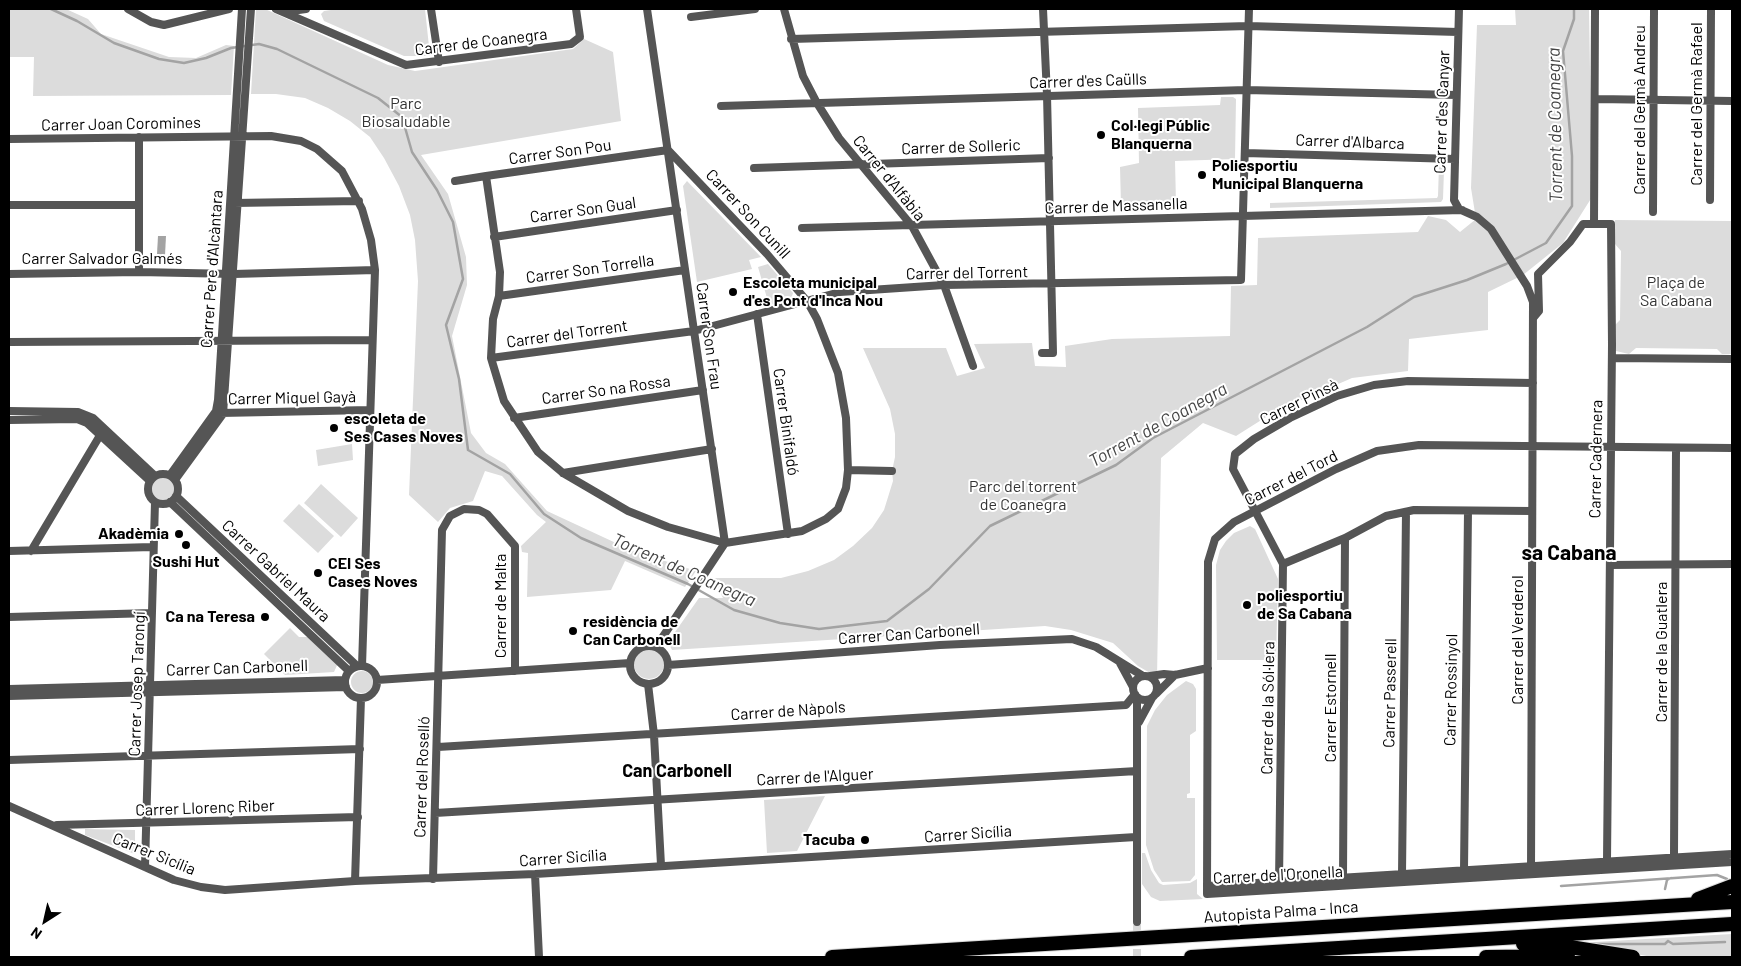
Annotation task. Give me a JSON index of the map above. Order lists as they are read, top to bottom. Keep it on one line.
{"streets":{"highway":["Autopista Palma - Inca"],"street":["Carrer de Coanegra","Carrer d'es Caülls","Carrer del Germà Rafael","Carrer del Germà Andreu","Carrer d'es Canyar","Carrer Joan Coromines","Carrer d'Albarca","Carrer de Solleric","Carrer Son Pou","Carrer d'Alfàbia","Carrer de Massanella","Carrer Son Gual","Carrer Son Cunill","Carrer Salvador Galmés","Carrer Pere d'Alcàntara","Carrer Son Torrella","Carrer del Torrent","Carrer Son Frau","Carrer So na Rossa","Carrer Miquel Gayà","Carrer Pinsà","Carrer Binifaldó","Carrer Cadernera","Carrer del Tord","Carrer Gabriel Maura","Carrer de Malta","Carrer Can Carbonell","Carrer del Verderol","Carrer de la Guatlera","Carrer Josep Tarongí","Carrer Rossinyol","Carrer Passerell","Carrer de la Sól·lera","Carrer Estornell","Carrer de Nàpols","Carrer del Roselló","Carrer de l'Alguer","Carrer Llorenç Riber","Carrer Sicília","Carrer de l'Oronella"]},"crossings":[["Carrer d'es Caülls","Carrer d'es Canyar"],["Carrer d'es Caülls","Carrer d'Alfàbia"],["Carrer d'es Canyar","Carrer d'Albarca"],["Carrer d'es Canyar","Carrer de Massanella"],["Carrer Joan Coromines","Carrer Salvador Galmés"],["Carrer Joan Coromines","Carrer Pere d'Alcàntara"],["Carrer Joan Coromines","Carrer Miquel Gayà"],["Carrer Joan Coromines","Carrer Gabriel Maura"],["Carrer Joan Coromines","Carrer Can Carbonell"],["Carrer de Solleric","Carrer d'Alfàbia"],["Carrer Son Pou","Carrer Son Cunill"],["Carrer Son Pou","Carrer Son Frau"],["Carrer d'Alfàbia","Carrer de Massanella"],["Carrer d'Alfàbia","Carrer del Torrent"],["Carrer de Massanella","Carrer del Torrent"],["Carrer Son Gual","Carrer Son Cunill"],["Carrer Son Gual","Carrer Son Frau"],["Carrer Son Cunill","Carrer Son Torrella"],["Carrer Son Cunill","Carrer del Torrent"],["Carrer Son Cunill","Carrer Son Frau"],["Carrer Son Cunill","Carrer So na Rossa"],["Carrer Son Cunill","Carrer Binifaldó"],["Carrer Salvador Galmés","Carrer Pere d'Alcàntara"],["Carrer Pere d'Alcàntara","Carrer Miquel Gayà"],["Carrer Son Torrella","Carrer Son Frau"],["Carrer del Torrent","Carrer Son Frau"],["Carrer del Torrent","Carrer Binifaldó"],["Carrer Son Frau","Carrer So na Rossa"],["Carrer Pinsà","Carrer del Tord"],["Carrer Pinsà","Carrer del Verderol"],["Carrer Pinsà","Carrer de la Sól·lera"],["Carrer Cadernera","Carrer del Tord"],["Carrer Cadernera","Carrer de l'Oronella"],["Carrer del Tord","Carrer del Verderol"],["Carrer del Tord","Carrer de la Guatlera"],["Carrer del Tord","Carrer de la Sól·lera"],["Carrer del Tord","Carrer de l'Oronella"],["Carrer Gabriel Maura","Carrer Can Carbonell"],["Carrer Gabriel Maura","Carrer Josep Tarongí"],["Carrer de Malta","Carrer del Roselló"],["Carrer Can Carbonell","Carrer Josep Tarongí"],["Carrer Can Carbonell","Carrer de Nàpols"],["Carrer del Verderol","Carrer de l'Oronella"],["Carrer de la Guatlera","Carrer de l'Oronella"],["Carrer Josep Tarongí","Carrer Llorenç Riber"],["Carrer Josep Tarongí","Carrer Sicília"],["Carrer Rossinyol","Carrer de l'Oronella"],["Carrer Passerell","Carrer de l'Oronella"],["Carrer de la Sól·lera","Carrer de l'Oronella"],["Carrer Estornell","Carrer de l'Oronella"],["Carrer de Nàpols","Carrer del Roselló"],["Carrer del Roselló","Carrer de l'Alguer"],["Carrer del Roselló","Carrer Sicília"],["Carrer Llorenç Riber","Carrer Sicília"]],"districts":["sa Cabana","Can Carbonell"],"water":["Torrent de Coanegra"],"parks":["Parc Biosaludable","Plaça de Sa Cabana","Parc del torrent de Coanegra"],"places":["Col·legi Públic Blanquerna","Poliesportiu Municipal Blanquerna","Escoleta municipal d'es Pont d'Inca Nou","escoleta de Ses Cases Noves","Akadèmia","Sushi Hut","CEI Ses Cases Noves","poliesportiu de Sa Cabana","Ca na Teresa","residència de Can Carbonell","Tacuba"],"north":"bottom left"}
